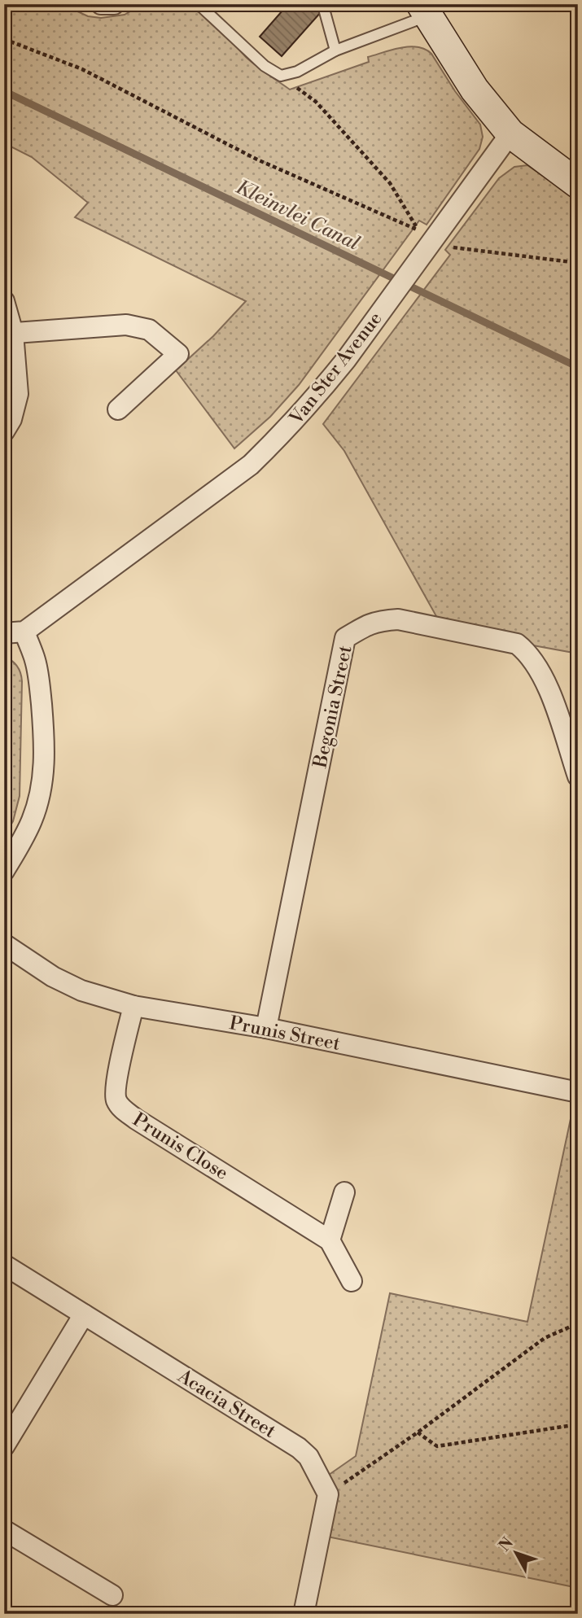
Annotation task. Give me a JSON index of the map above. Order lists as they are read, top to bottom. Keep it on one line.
{"streets":{"street":["Van Ster Avenue","Begonia Street","Prunis Street","Prunis Close","Acacia Street"]},"crossings":[["Begonia Street","Prunis Street"],["Prunis Street","Prunis Close"]],"water":["Kleinvlei Canal"],"north":"top left"}
